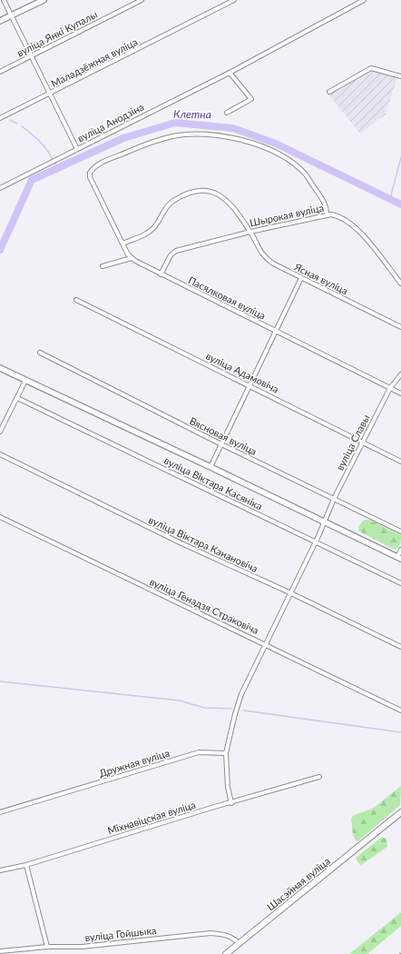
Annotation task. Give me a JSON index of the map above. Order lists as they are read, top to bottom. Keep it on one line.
{"streets":{"main road":["Шасэйная вуліца"],"street":["вуліца Янкі Купалы","Маладзёжная вуліца","вуліца Анодзіна","Шырокая вуліца","Ясная вуліца","Пасялковая вуліца","вуліца Адамовіча","Вясновая вуліца","вуліца Славы","вуліца Віктара Касяніка","вуліца Віктара Канановіча","вуліца Генадзя Страковіча","Дружная вуліца","Міхнавіцская вуліца","вуліца Гойшыка"]},"crossings":[["Шырокая вуліца","Ясная вуліца"],["Шырокая вуліца","Пасялковая вуліца"],["Пасялковая вуліца","вуліца Славы"],["вуліца Адамовіча","вуліца Славы"],["Вясновая вуліца","вуліца Славы"],["вуліца Славы","вуліца Віктара Касяніка"],["вуліца Славы","вуліца Віктара Канановіча"],["вуліца Славы","вуліца Генадзя Страковіча"],["вуліца Славы","Дружная вуліца"],["Шасэйная вуліца","вуліца Гойшыка"]],"water":["Клетна"]}
